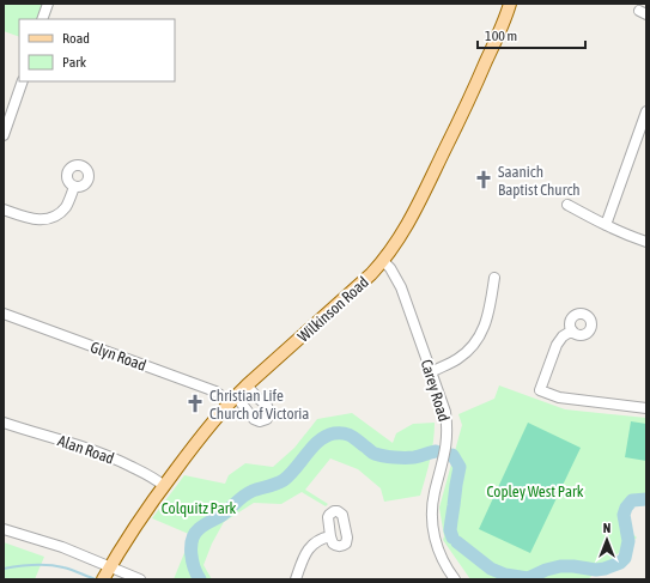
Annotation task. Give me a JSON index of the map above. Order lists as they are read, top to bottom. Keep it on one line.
{"streets":{"main road":["Wilkinson Road"],"street":["Glyn Road","Carey Road","Alan Road"]},"crossings":[["Wilkinson Road","Glyn Road"],["Wilkinson Road","Carey Road"],["Wilkinson Road","Alan Road"]],"parks":["Copley West Park","Colquitz Park"],"places":{"church":["Saanich Baptist Church","Christian Life Church of Victoria"]},"legend":["Road","Park"],"scale_bar":"100 m","north":"top"}
